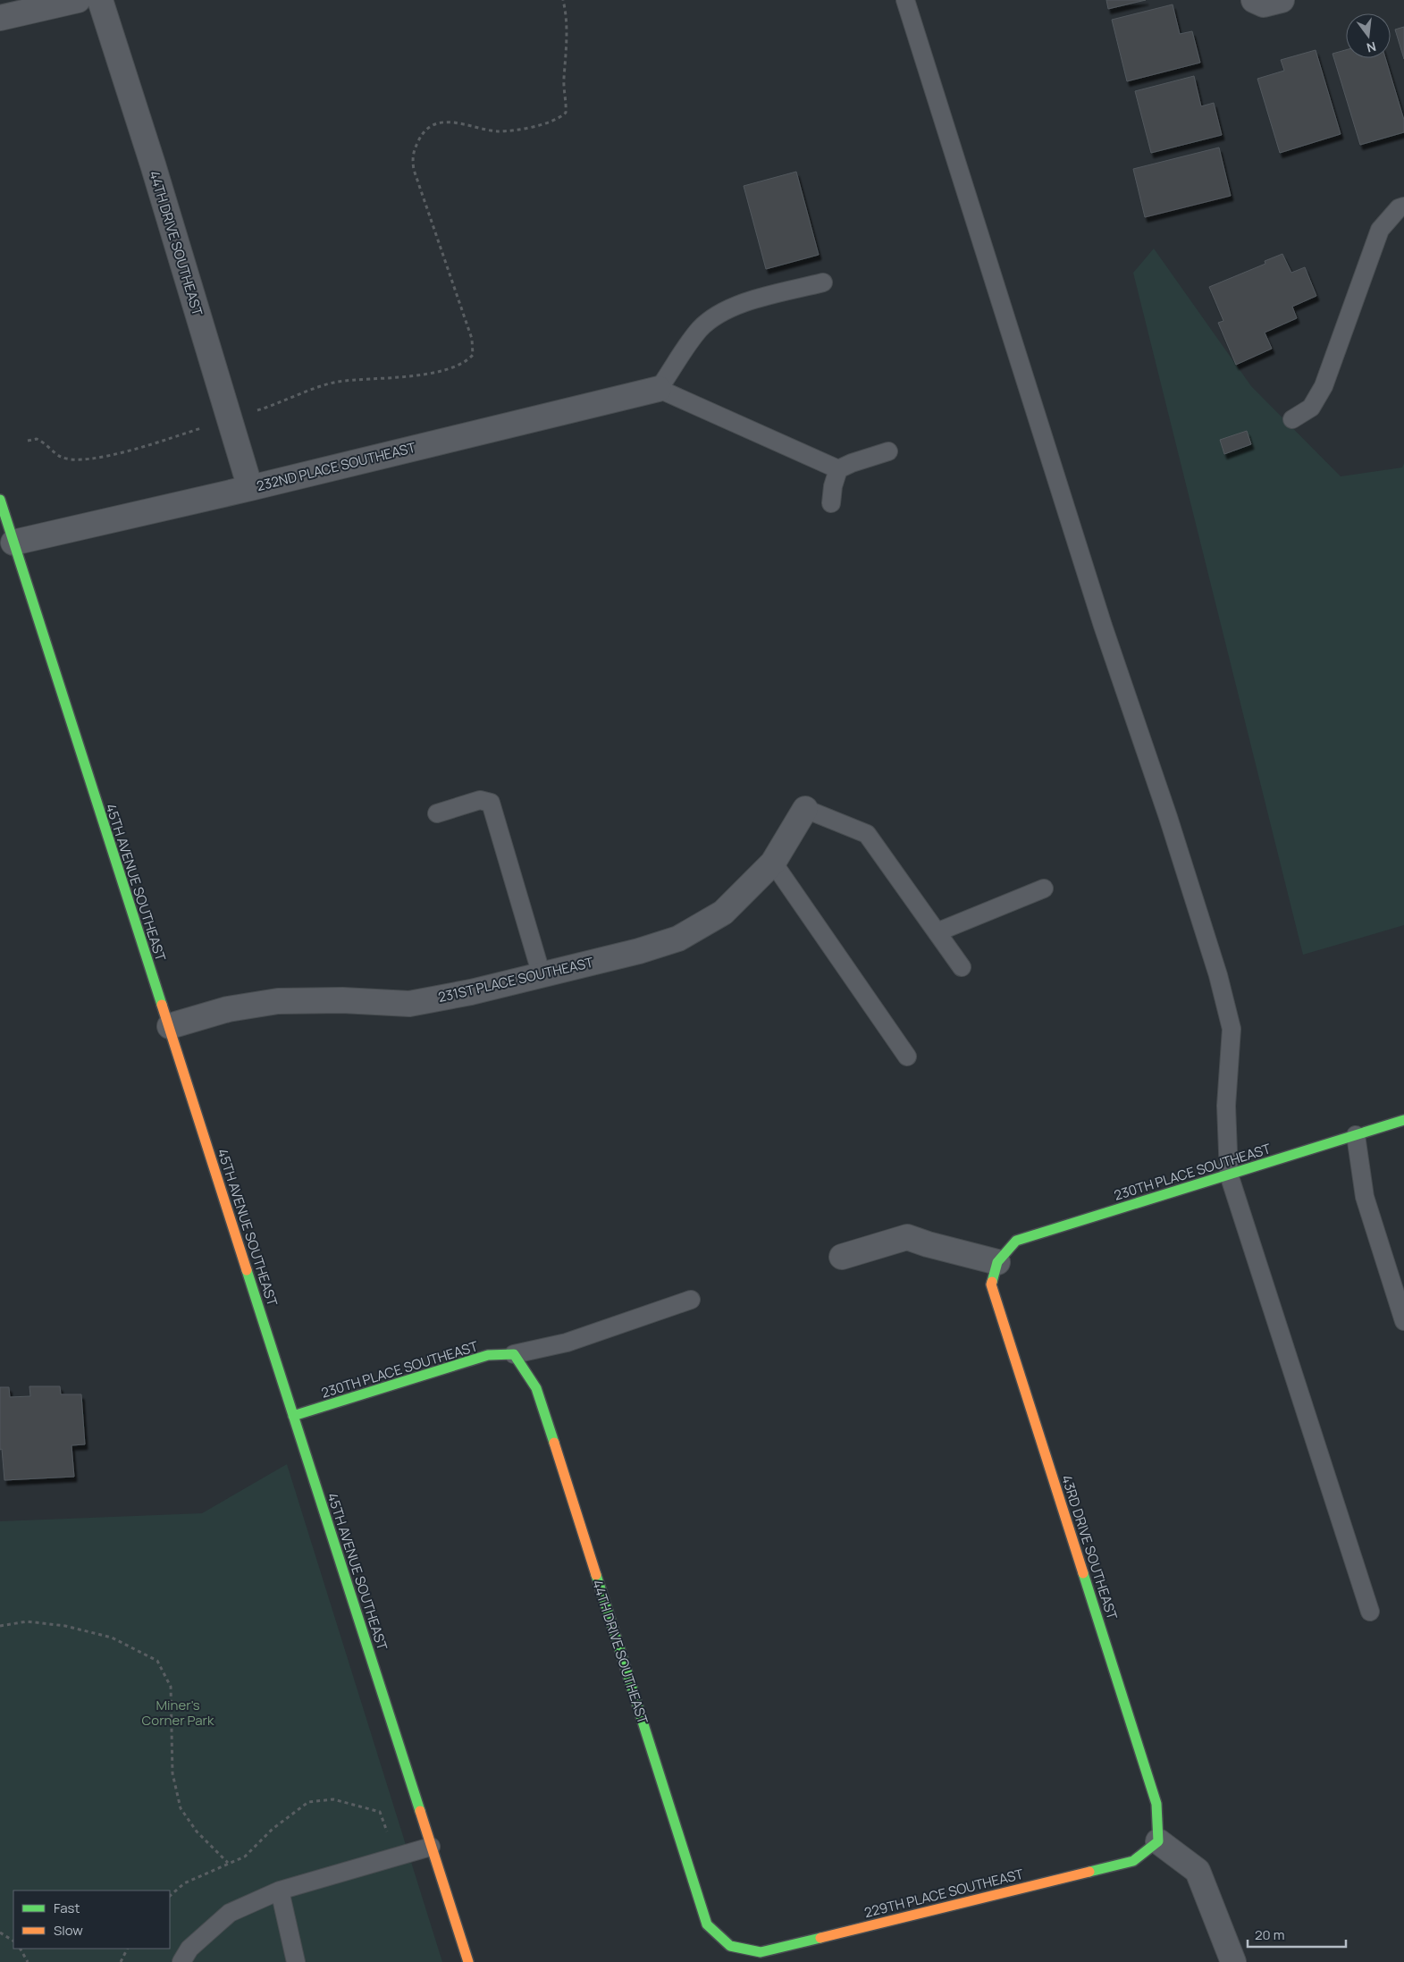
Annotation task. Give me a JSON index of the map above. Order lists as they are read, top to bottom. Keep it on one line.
{"streets":{"street":["44TH DRIVE SOUTHEAST","232ND PLACE SOUTHEAST","45TH AVENUE SOUTHEAST","231ST PLACE SOUTHEAST","230TH PLACE SOUTHEAST","43RD DRIVE SOUTHEAST","229TH PLACE SOUTHEAST"]},"crossings":[["44TH DRIVE SOUTHEAST","232ND PLACE SOUTHEAST"],["44TH DRIVE SOUTHEAST","230TH PLACE SOUTHEAST"],["44TH DRIVE SOUTHEAST","229TH PLACE SOUTHEAST"],["232ND PLACE SOUTHEAST","45TH AVENUE SOUTHEAST"],["45TH AVENUE SOUTHEAST","231ST PLACE SOUTHEAST"],["45TH AVENUE SOUTHEAST","230TH PLACE SOUTHEAST"],["230TH PLACE SOUTHEAST","43RD DRIVE SOUTHEAST"],["43RD DRIVE SOUTHEAST","229TH PLACE SOUTHEAST"]],"parks":["Miner's Corner Park"],"legend":["Fast","Slow"],"scale_bar":"20 m","north":"bottom"}
